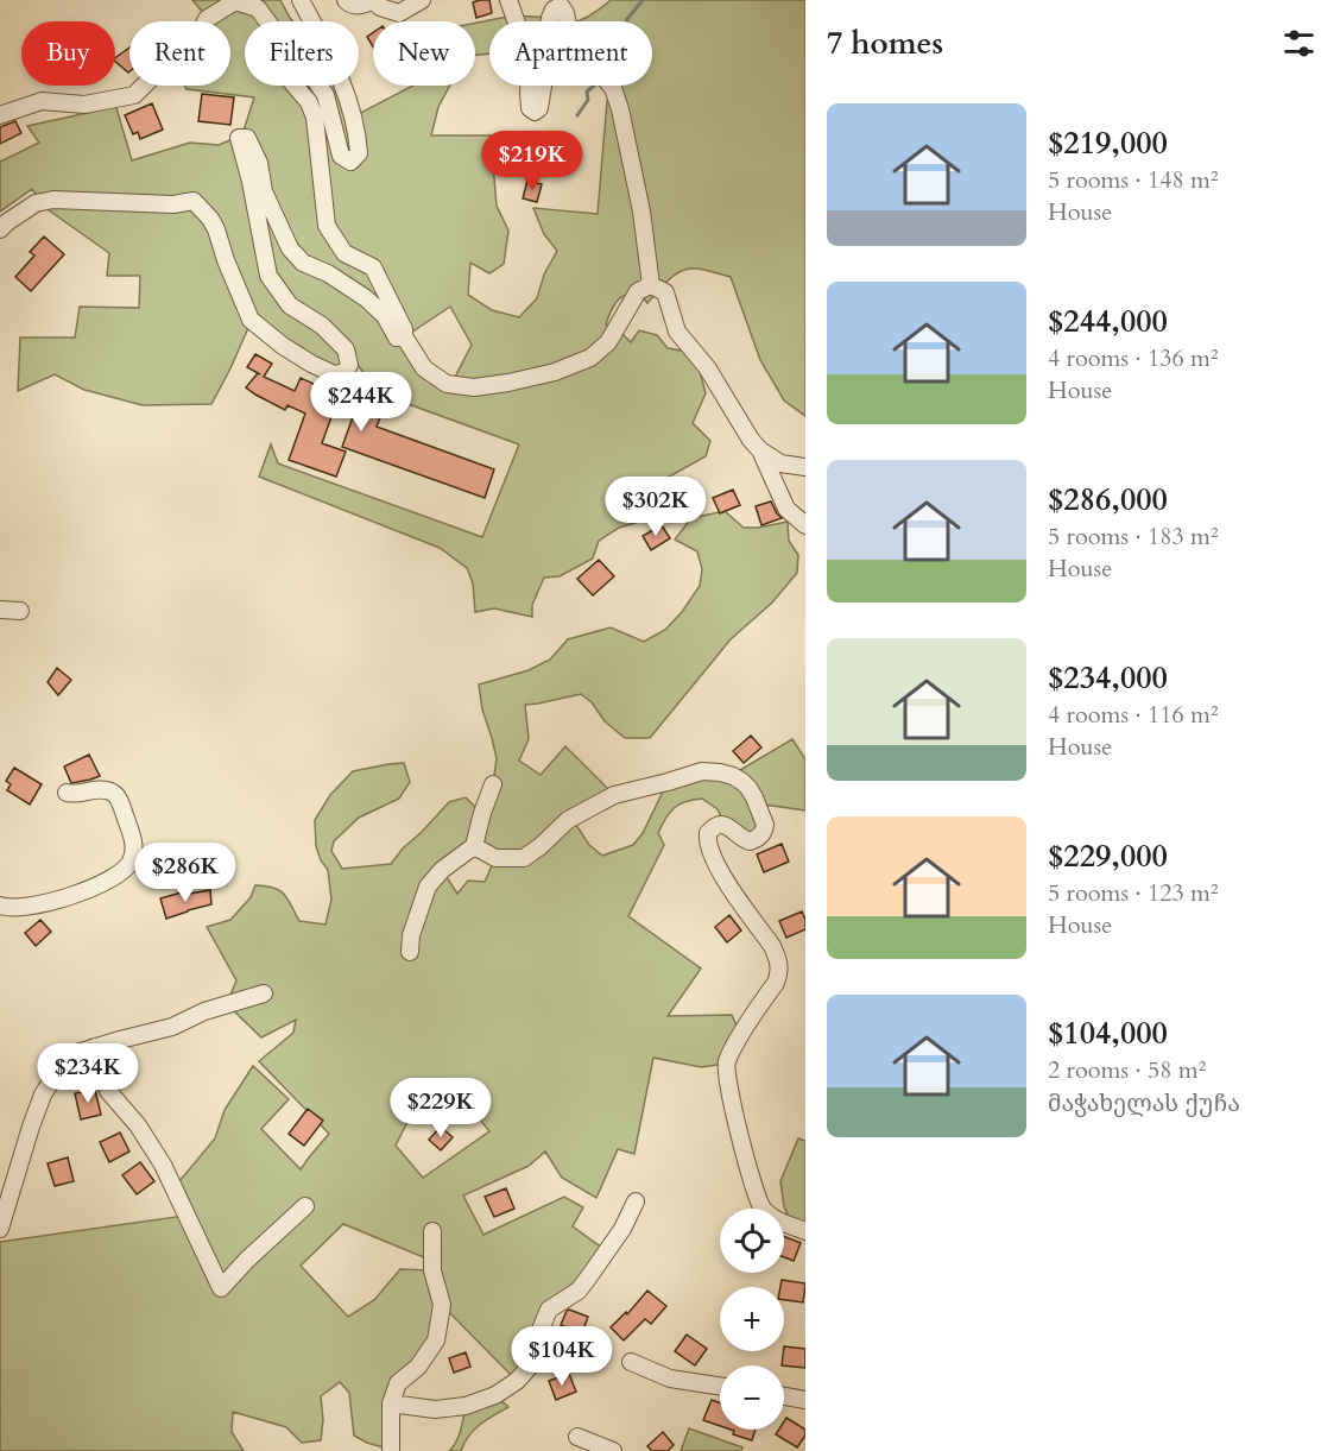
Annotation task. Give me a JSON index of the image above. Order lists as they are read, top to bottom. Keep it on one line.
{"page":{"heading":"7 homes","chip":["Buy","Rent","Filters","New","Apartment"],"list":[{"name":"$219,000","note":"5 rooms · 148 m² · House"},{"name":"$244,000","note":"4 rooms · 136 m² · House"},{"name":"$286,000","note":"5 rooms · 183 m² · House"},{"name":"$234,000","note":"4 rooms · 116 m² · House"},{"name":"$229,000","note":"5 rooms · 123 m² · House"},{"name":"$104,000","note":"2 rooms · 58 m² · მაჭახელას ქუჩა"}],"price":["$219K","$244K","$302K","$286K","$234K","$229K","$104K"],"map_buttons":["+","−"]}}
